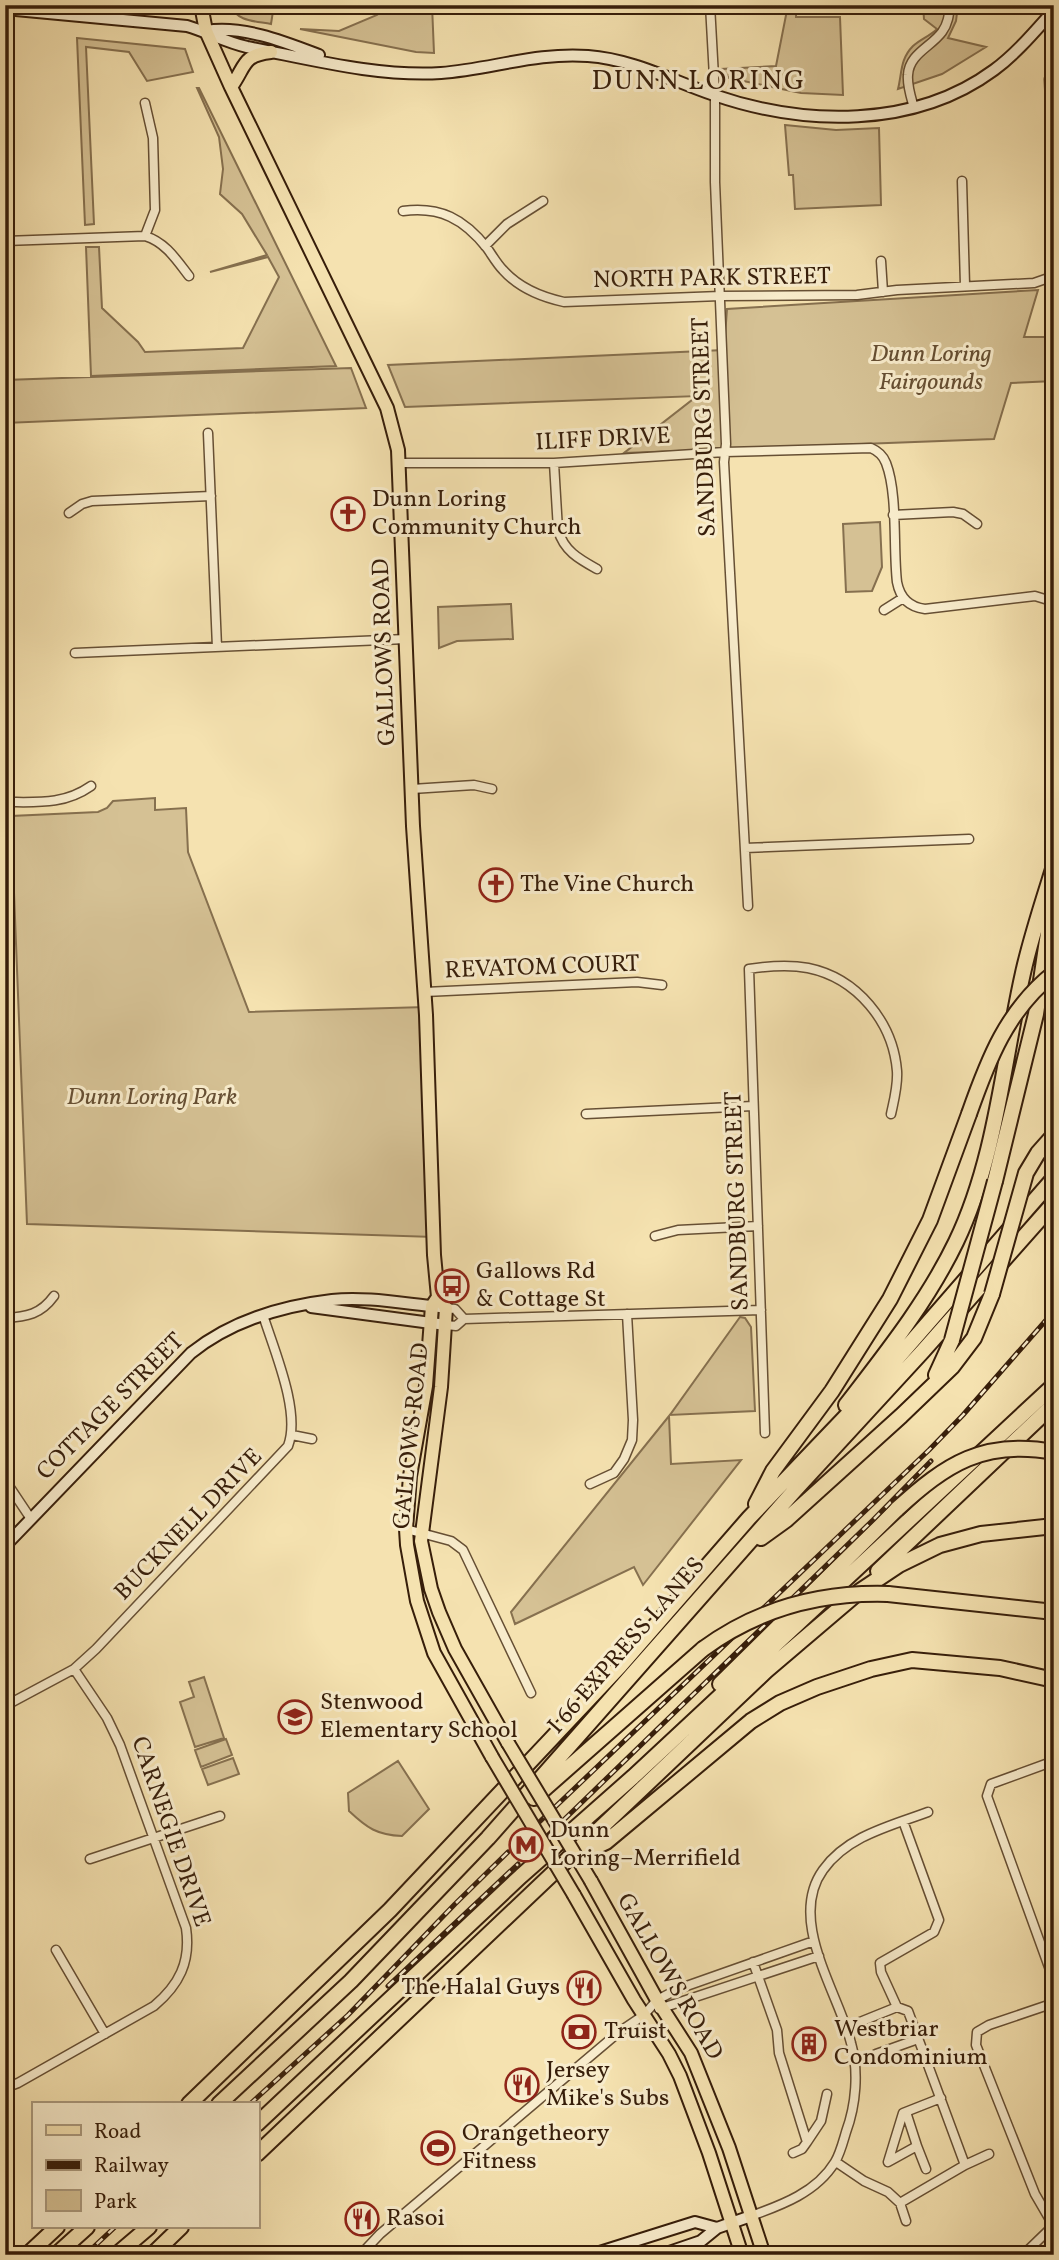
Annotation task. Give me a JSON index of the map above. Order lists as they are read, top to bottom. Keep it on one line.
{"streets":{"highway":["I 66 EXPRESS LANES"],"main road":["GALLOWS ROAD","COTTAGE STREET"],"street":["NORTH PARK STREET","SANDBURG STREET","ILIFF DRIVE","REVATOM COURT","BUCKNELL DRIVE","CARNEGIE DRIVE"]},"crossings":[["NORTH PARK STREET","SANDBURG STREET"],["SANDBURG STREET","ILIFF DRIVE"],["SANDBURG STREET","COTTAGE STREET"],["ILIFF DRIVE","GALLOWS ROAD"],["GALLOWS ROAD","REVATOM COURT"],["GALLOWS ROAD","COTTAGE STREET"],["COTTAGE STREET","BUCKNELL DRIVE"],["BUCKNELL DRIVE","CARNEGIE DRIVE"]],"districts":["DUNN LORING"],"parks":["Dunn Loring Fairgounds","Dunn Loring Park"],"places":{"church":["Dunn Loring Community Church","The Vine Church"],"bus stop":["Gallows Rd & Cottage St"],"school or university":["Stenwood Elementary School"],"metro station":["Dunn Loring–Merrifield"],"restaurant":["The Halal Guys","Jersey Mike's Subs","Rasoi"],"bank":["Truist"],"building":["Westbriar Condominium"],"sports":["Orangetheory Fitness"]},"legend":["Road","Railway","Park"]}
